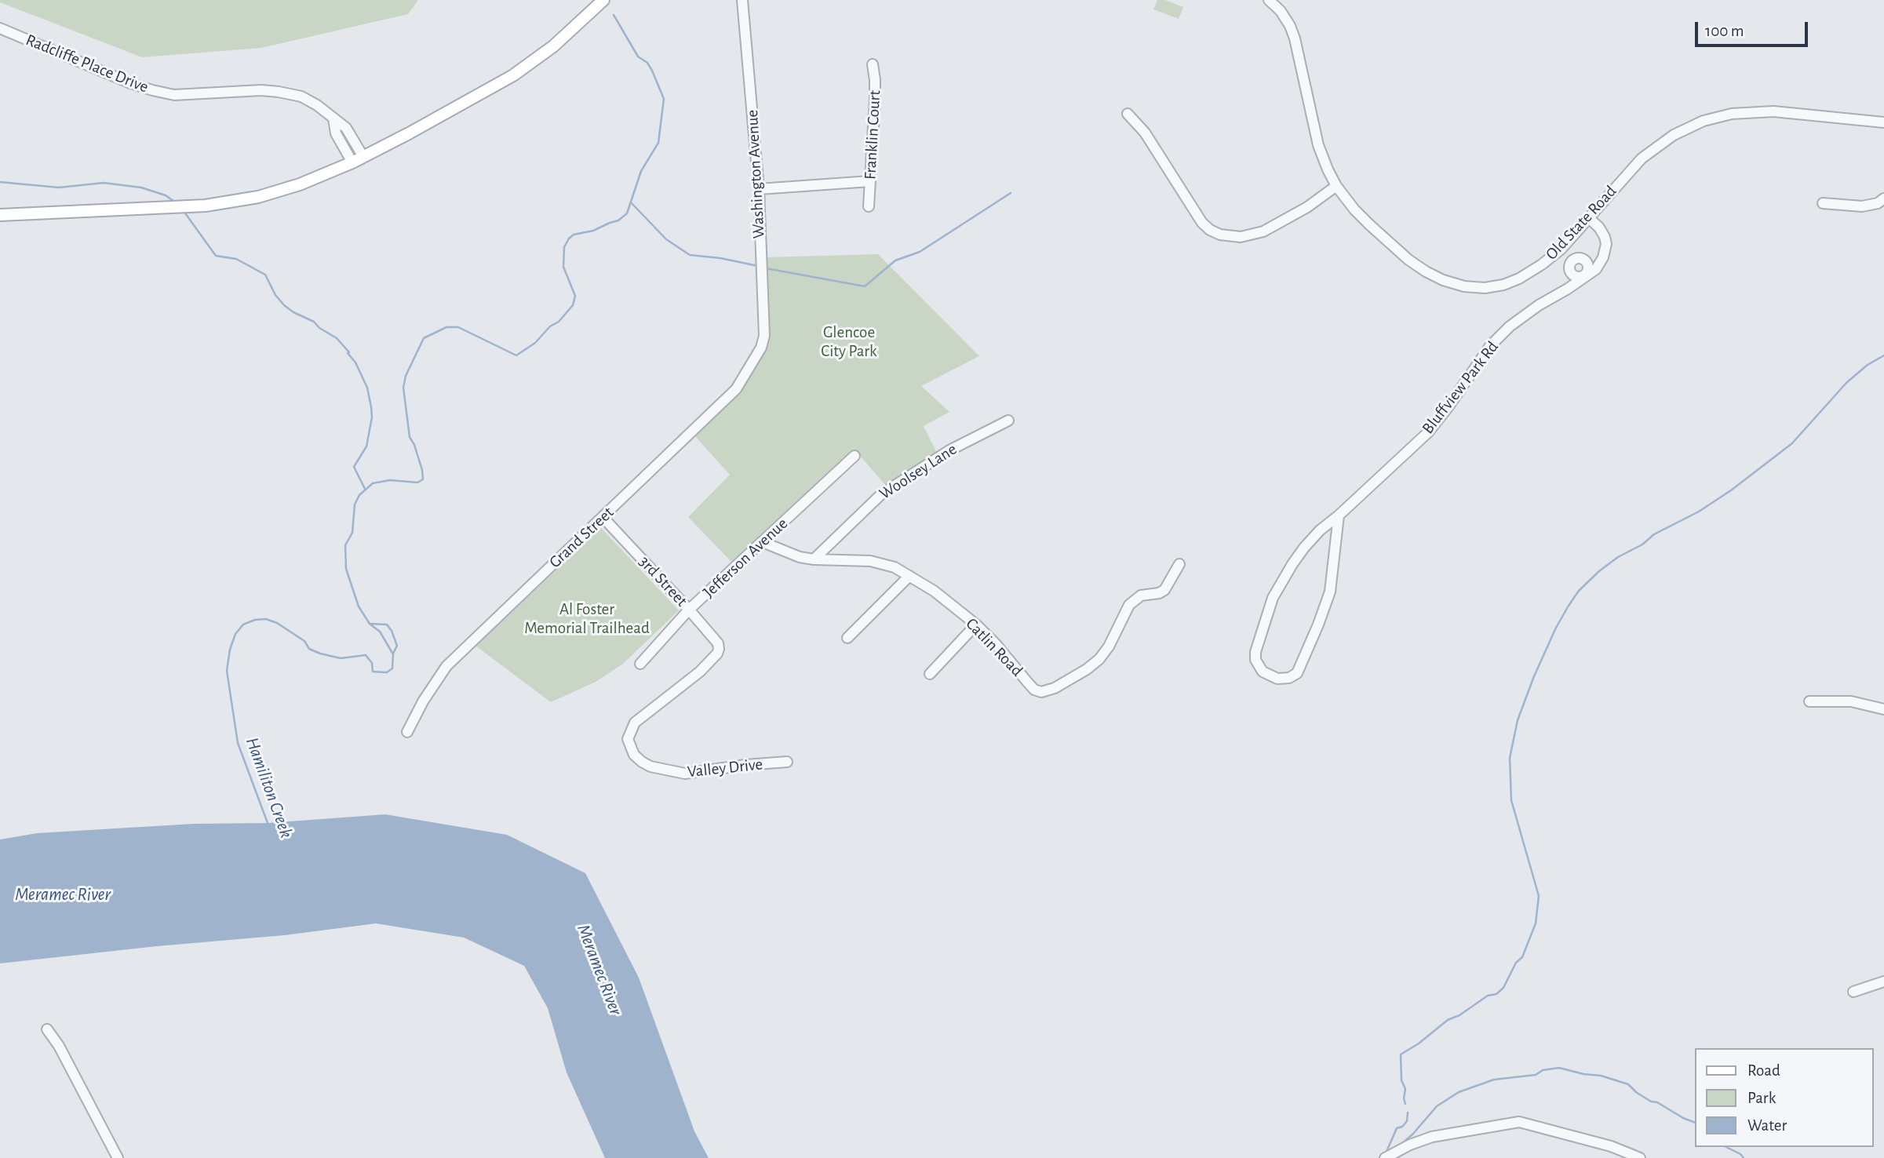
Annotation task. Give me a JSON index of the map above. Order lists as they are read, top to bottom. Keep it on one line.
{"streets":{"street":["Radcliffe Place Drive","Franklin Court","Washington Avenue","Old State Road","Bluffview Park Rd","Woolsey Lane","Grand Street","Jefferson Avenue","3rd Street","Catlin Road","Valley Drive"]},"crossings":[["Washington Avenue","Grand Street"],["Old State Road","Bluffview Park Rd"],["Woolsey Lane","Catlin Road"],["Grand Street","3rd Street"],["Jefferson Avenue","3rd Street"],["Jefferson Avenue","Catlin Road"],["3rd Street","Valley Drive"]],"water":["Hamiliton Creek","Meramec River"],"parks":["Glencoe City Park","Al Foster Memorial Trailhead"],"legend":["Road","Park","Water"],"scale_bar":"100 m"}
